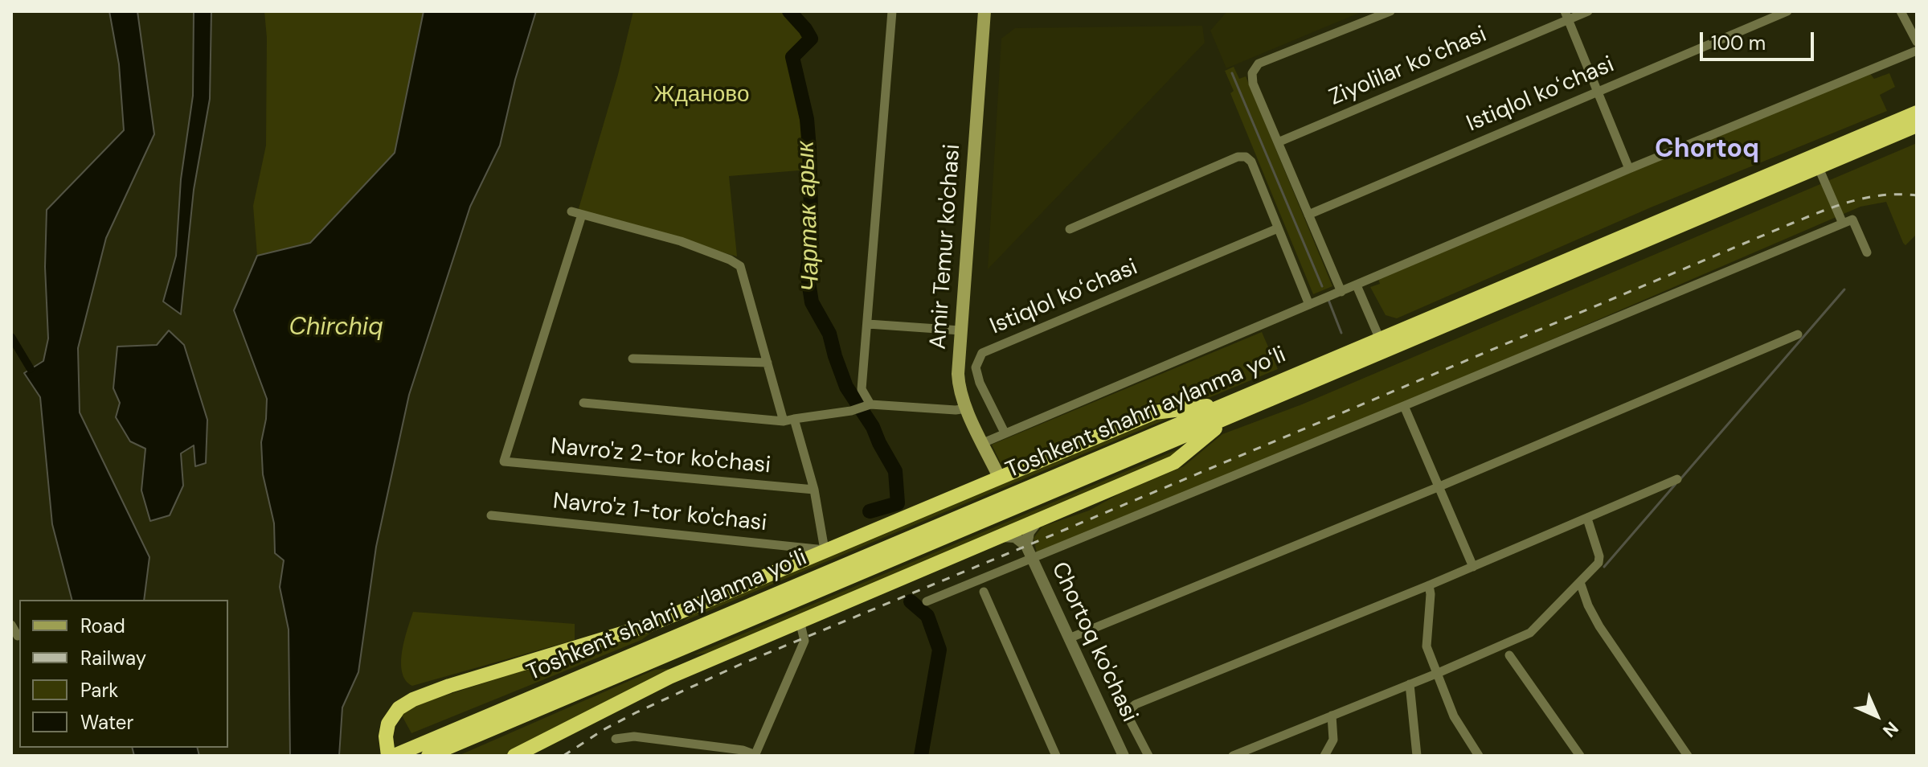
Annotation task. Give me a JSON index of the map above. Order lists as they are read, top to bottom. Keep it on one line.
{"streets":{"highway":["Toshkent shahri aylanma yoʻli"],"main road":["Amir Temur ko'chasi"],"street":["Ziyolilar koʻchasi","Istiqlol koʻchasi","Navro'z 2-tor ko'chasi","Navro'z 1-tor ko'chasi","Chortoq ko'chasi"]},"districts":["Chortoq"],"water":["Чартак арык","Chirchiq"],"parks":["Жданово"],"legend":["Road","Railway","Park","Water"],"scale_bar":"100 m","north":"bottom right"}
